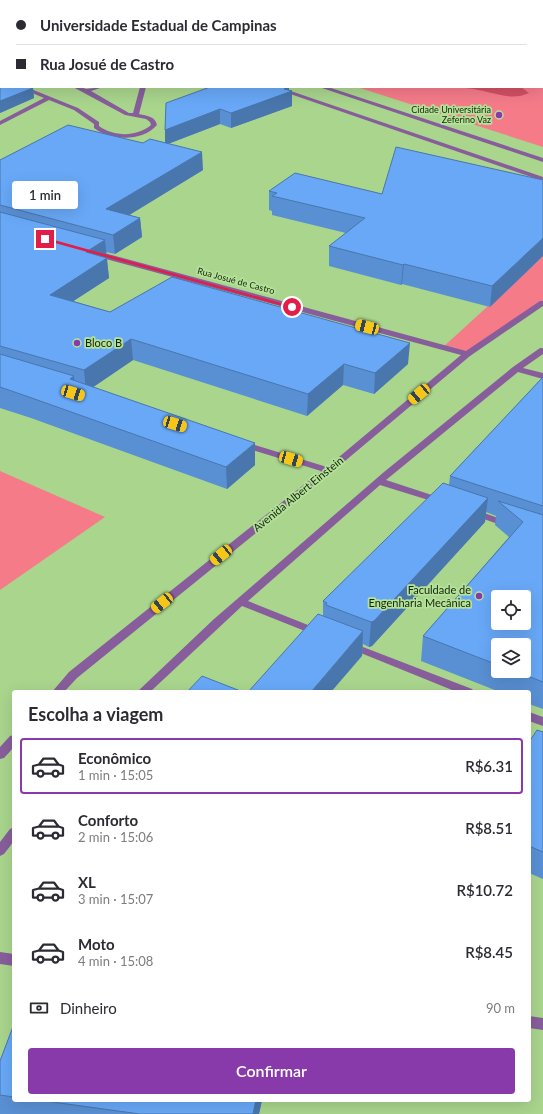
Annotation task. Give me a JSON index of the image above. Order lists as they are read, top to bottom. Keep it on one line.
{"streets":{"street":["Rua Josué de Castro","Avenida Albert Einstein"]},"crossings":[["Rua Josué de Castro","Avenida Albert Einstein"]],"places":["Cidade Universitária Zeferino Vaz","Bloco B","Faculdade de Engenharia Mecânica"],"page":{"banner":["Universidade Estadual de Campinas","Rua Josué de Castro"],"bubble":"1 min","heading":"Escolha a viagem","list":[{"name":"Econômico","note":"1 min · 15:05","value":"R$6.31"},{"name":"Conforto","note":"2 min · 15:06","value":"R$8.51"},{"name":"XL","note":"3 min · 15:07","value":"R$10.72"},{"name":"Moto","note":"4 min · 15:08","value":"R$8.45"}],"pay":["Dinheiro","90 m"],"buttons":"Confirmar"}}
